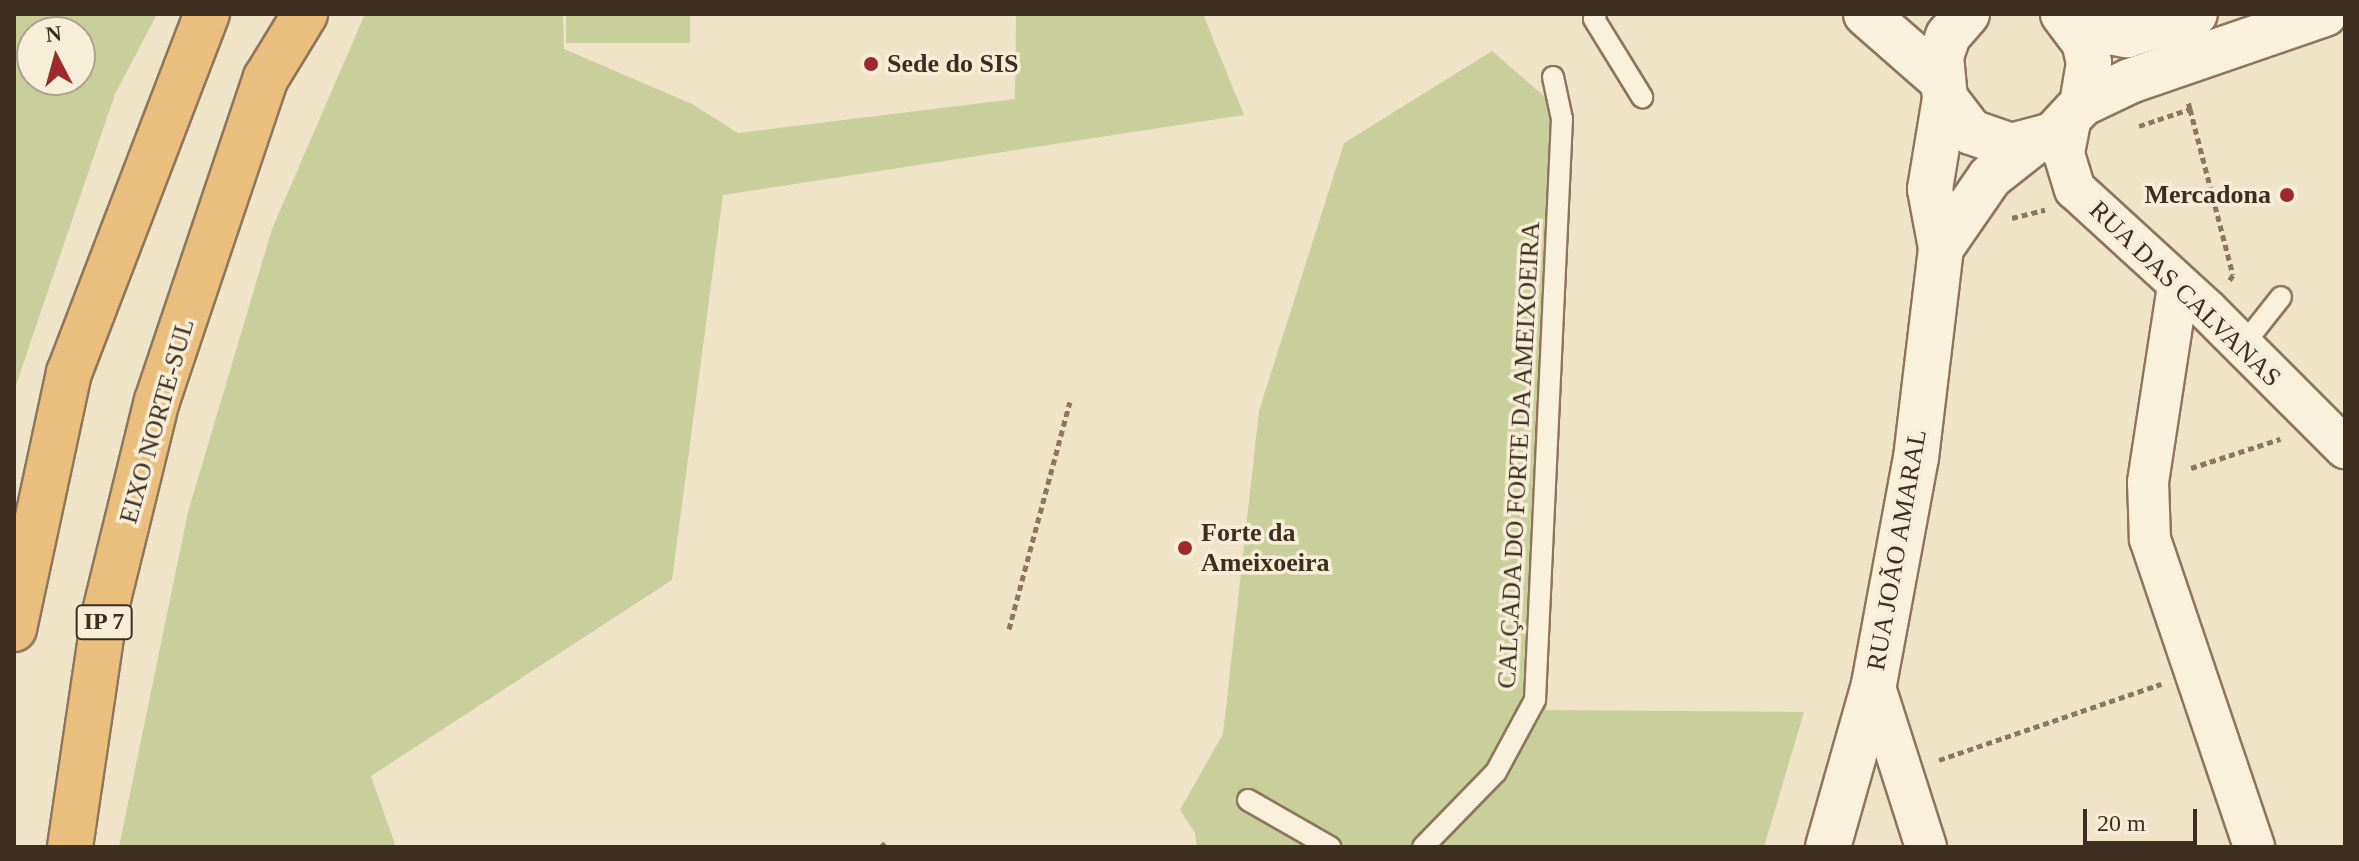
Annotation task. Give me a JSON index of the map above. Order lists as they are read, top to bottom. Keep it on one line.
{"streets":{"highway":["EIXO NORTE-SUL","IP 7"],"street":["RUA DAS CALVANAS","RUA JOÃO AMARAL"],"lane":["CALÇADA DO FORTE DA AMEIXOEIRA"]},"crossings":[["RUA DAS CALVANAS","RUA JOÃO AMARAL"]],"places":["Sede do SIS","Mercadona","Forte da Ameixoeira"],"scale_bar":"20 m","north":"top"}
